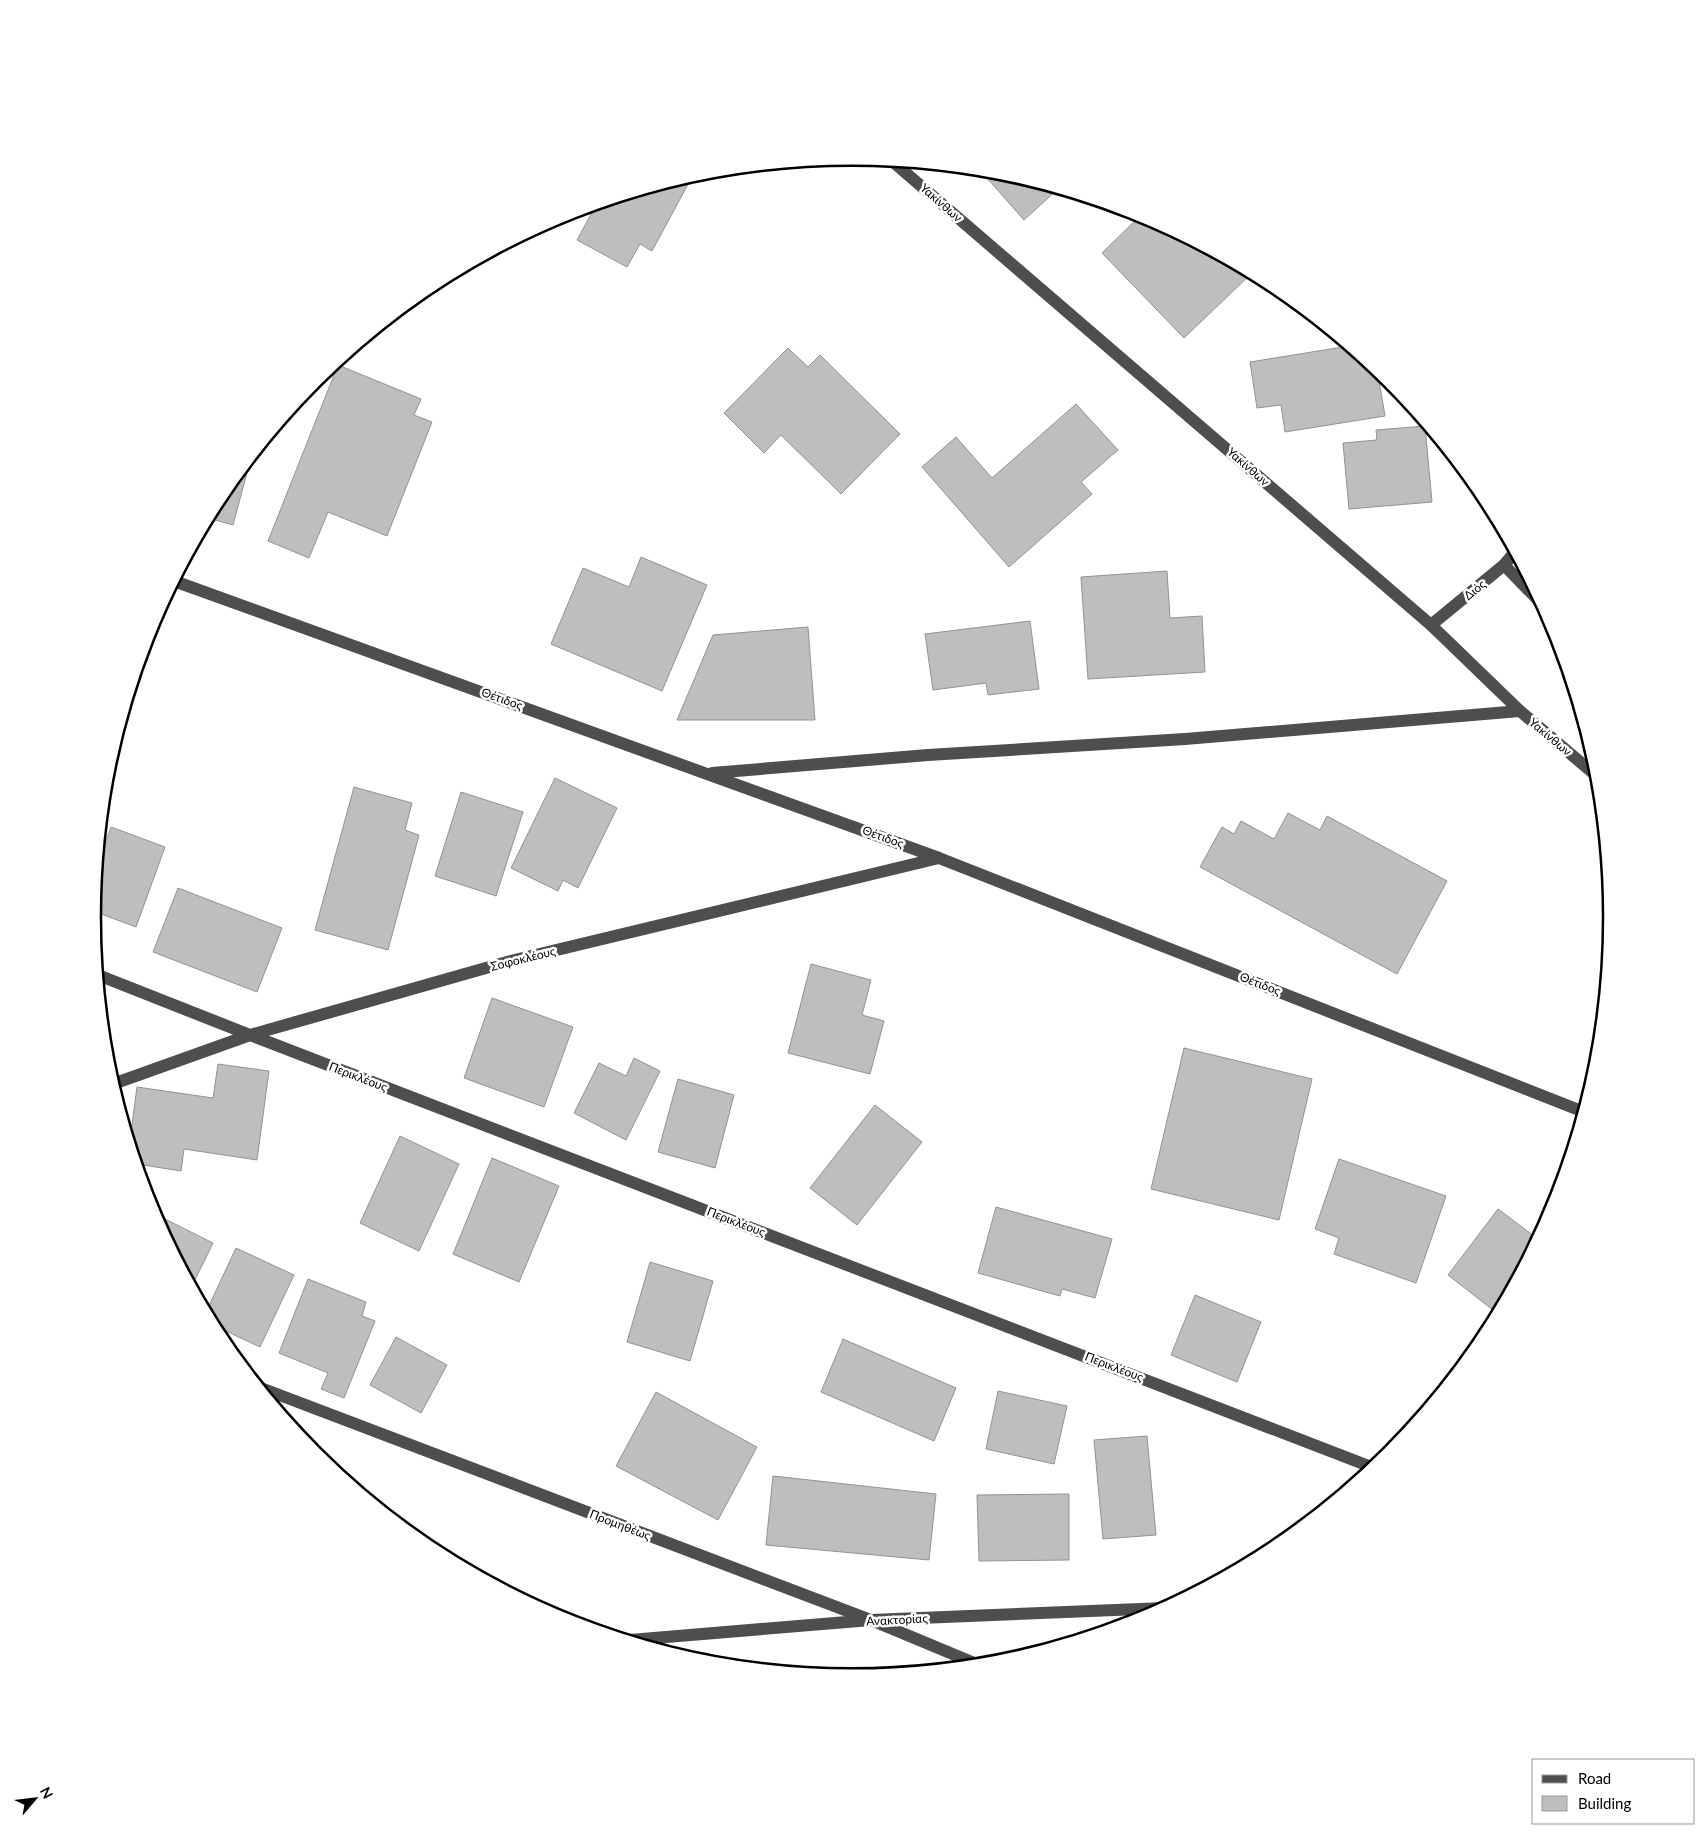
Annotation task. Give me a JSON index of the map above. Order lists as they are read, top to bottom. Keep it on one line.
{"streets":{"street":["Υακίνθων","Διός","Θέτιδος","Σοφοκλέους","Περικλέους","Προμηθέως","Ανακτορίας"]},"crossings":[["Υακίνθων","Διός"],["Θέτιδος","Σοφοκλέους"],["Σοφοκλέους","Περικλέους"],["Προμηθέως","Ανακτορίας"]],"legend":["Road","Building"],"north":"top right"}
